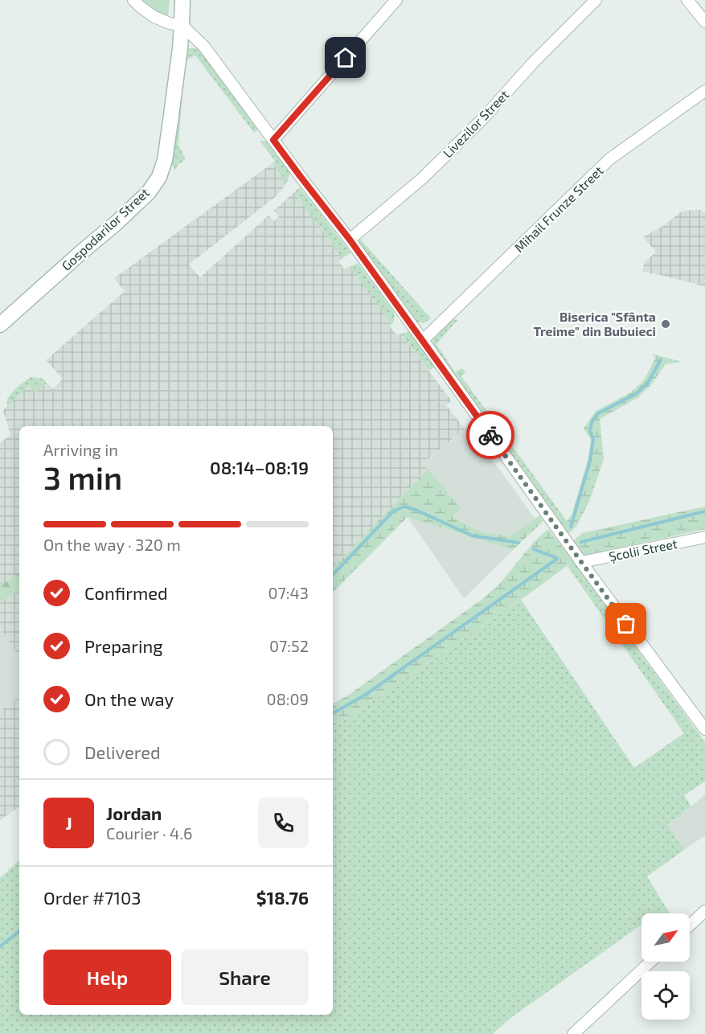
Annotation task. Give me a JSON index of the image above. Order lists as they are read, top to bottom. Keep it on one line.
{"streets":{"street":["Livezilor Street","Mihail Frunze Street","Gospodarilor Street","Școlii Street"]},"places":["Biserica \"Sfânta Treime\" din Bubuieci"],"north":"top right","page":{"heading":["3 min","Arriving in","08:14–08:19"],"panel":["Jordan","Courier · 4.6","Order #7103","$18.76"],"bar":"On the way · 320 m","list":[["Confirmed","07:43"],["Preparing","07:52"],["On the way","08:09"],"Delivered"],"round":"J","buttons":["Help","Share"]}}
